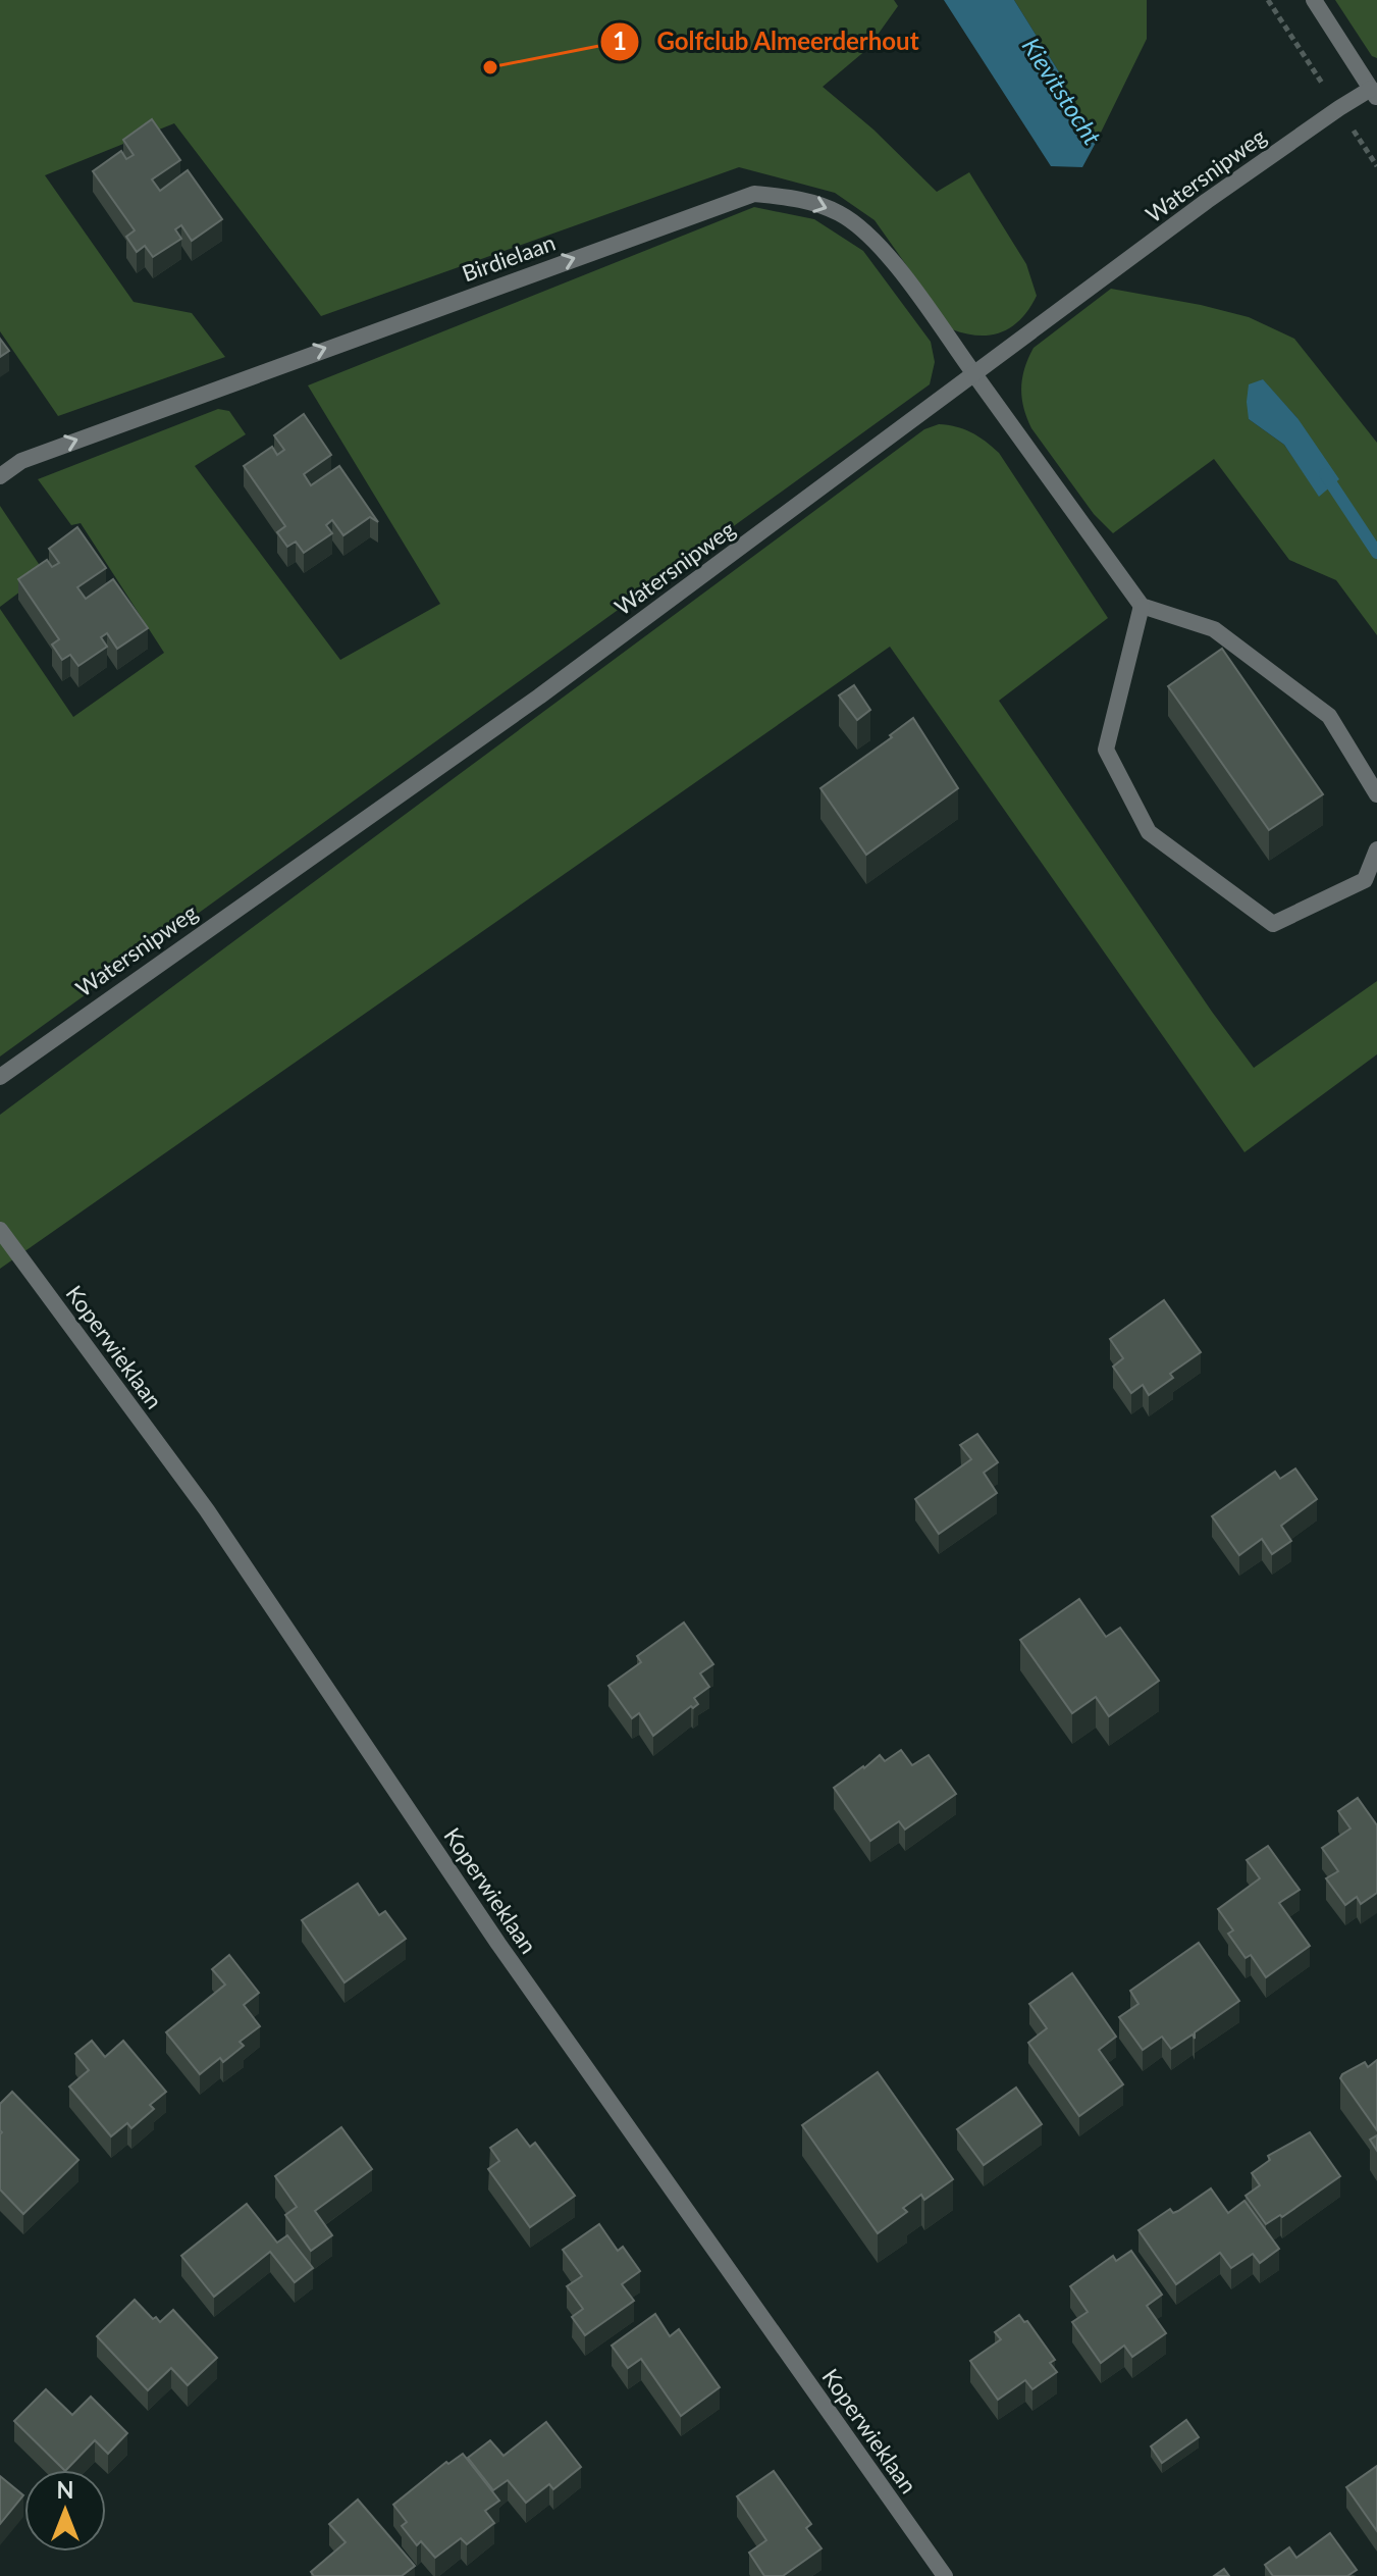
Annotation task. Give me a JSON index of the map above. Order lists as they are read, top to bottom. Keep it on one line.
{"streets":{"street":["Watersnipweg","Birdielaan","Koperwieklaan"]},"crossings":[["Watersnipweg","Birdielaan"]],"one_way":["Birdielaan"],"water":["Kievitstocht"],"places":["Golfclub Almeerderhout"],"north":"top"}
